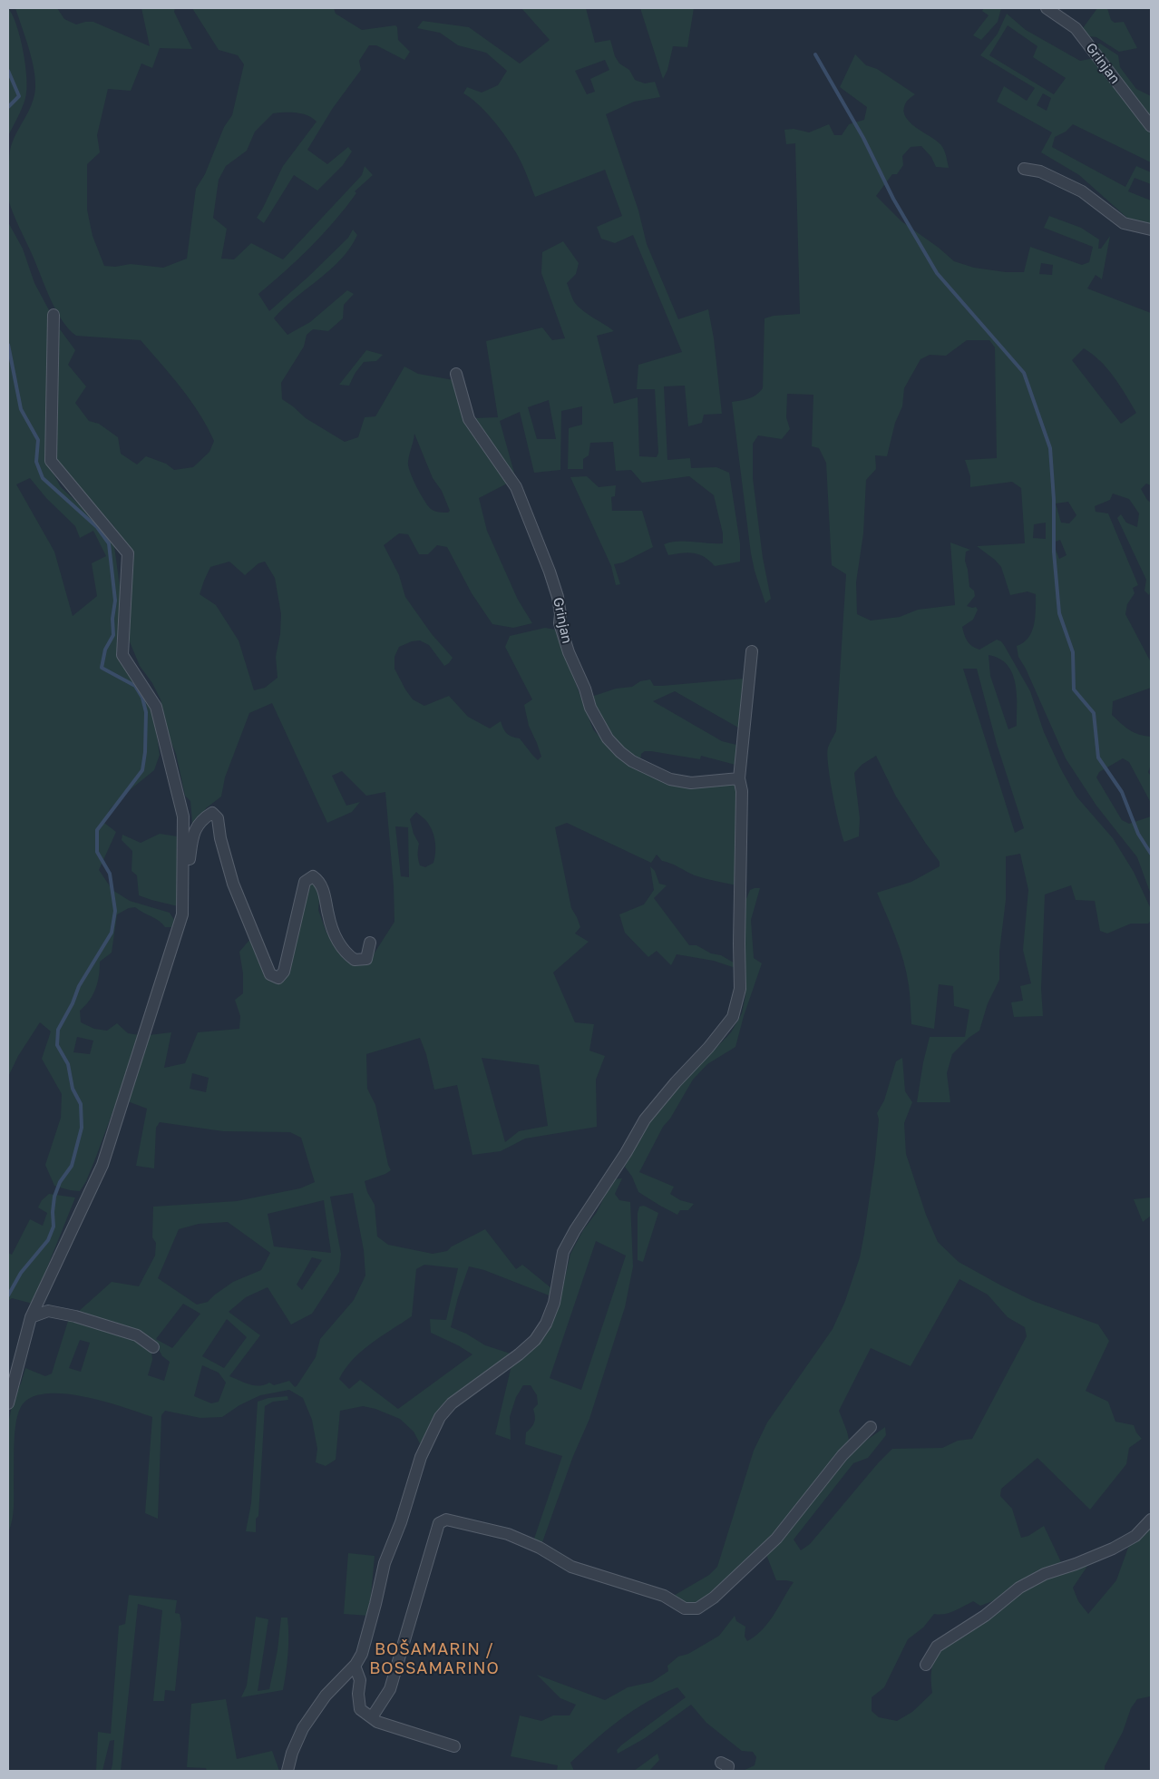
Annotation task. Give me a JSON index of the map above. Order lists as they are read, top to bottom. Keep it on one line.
{"streets":{"street":["Grinjan"]},"districts":["BOŠAMARIN / BOSSAMARINO"]}
